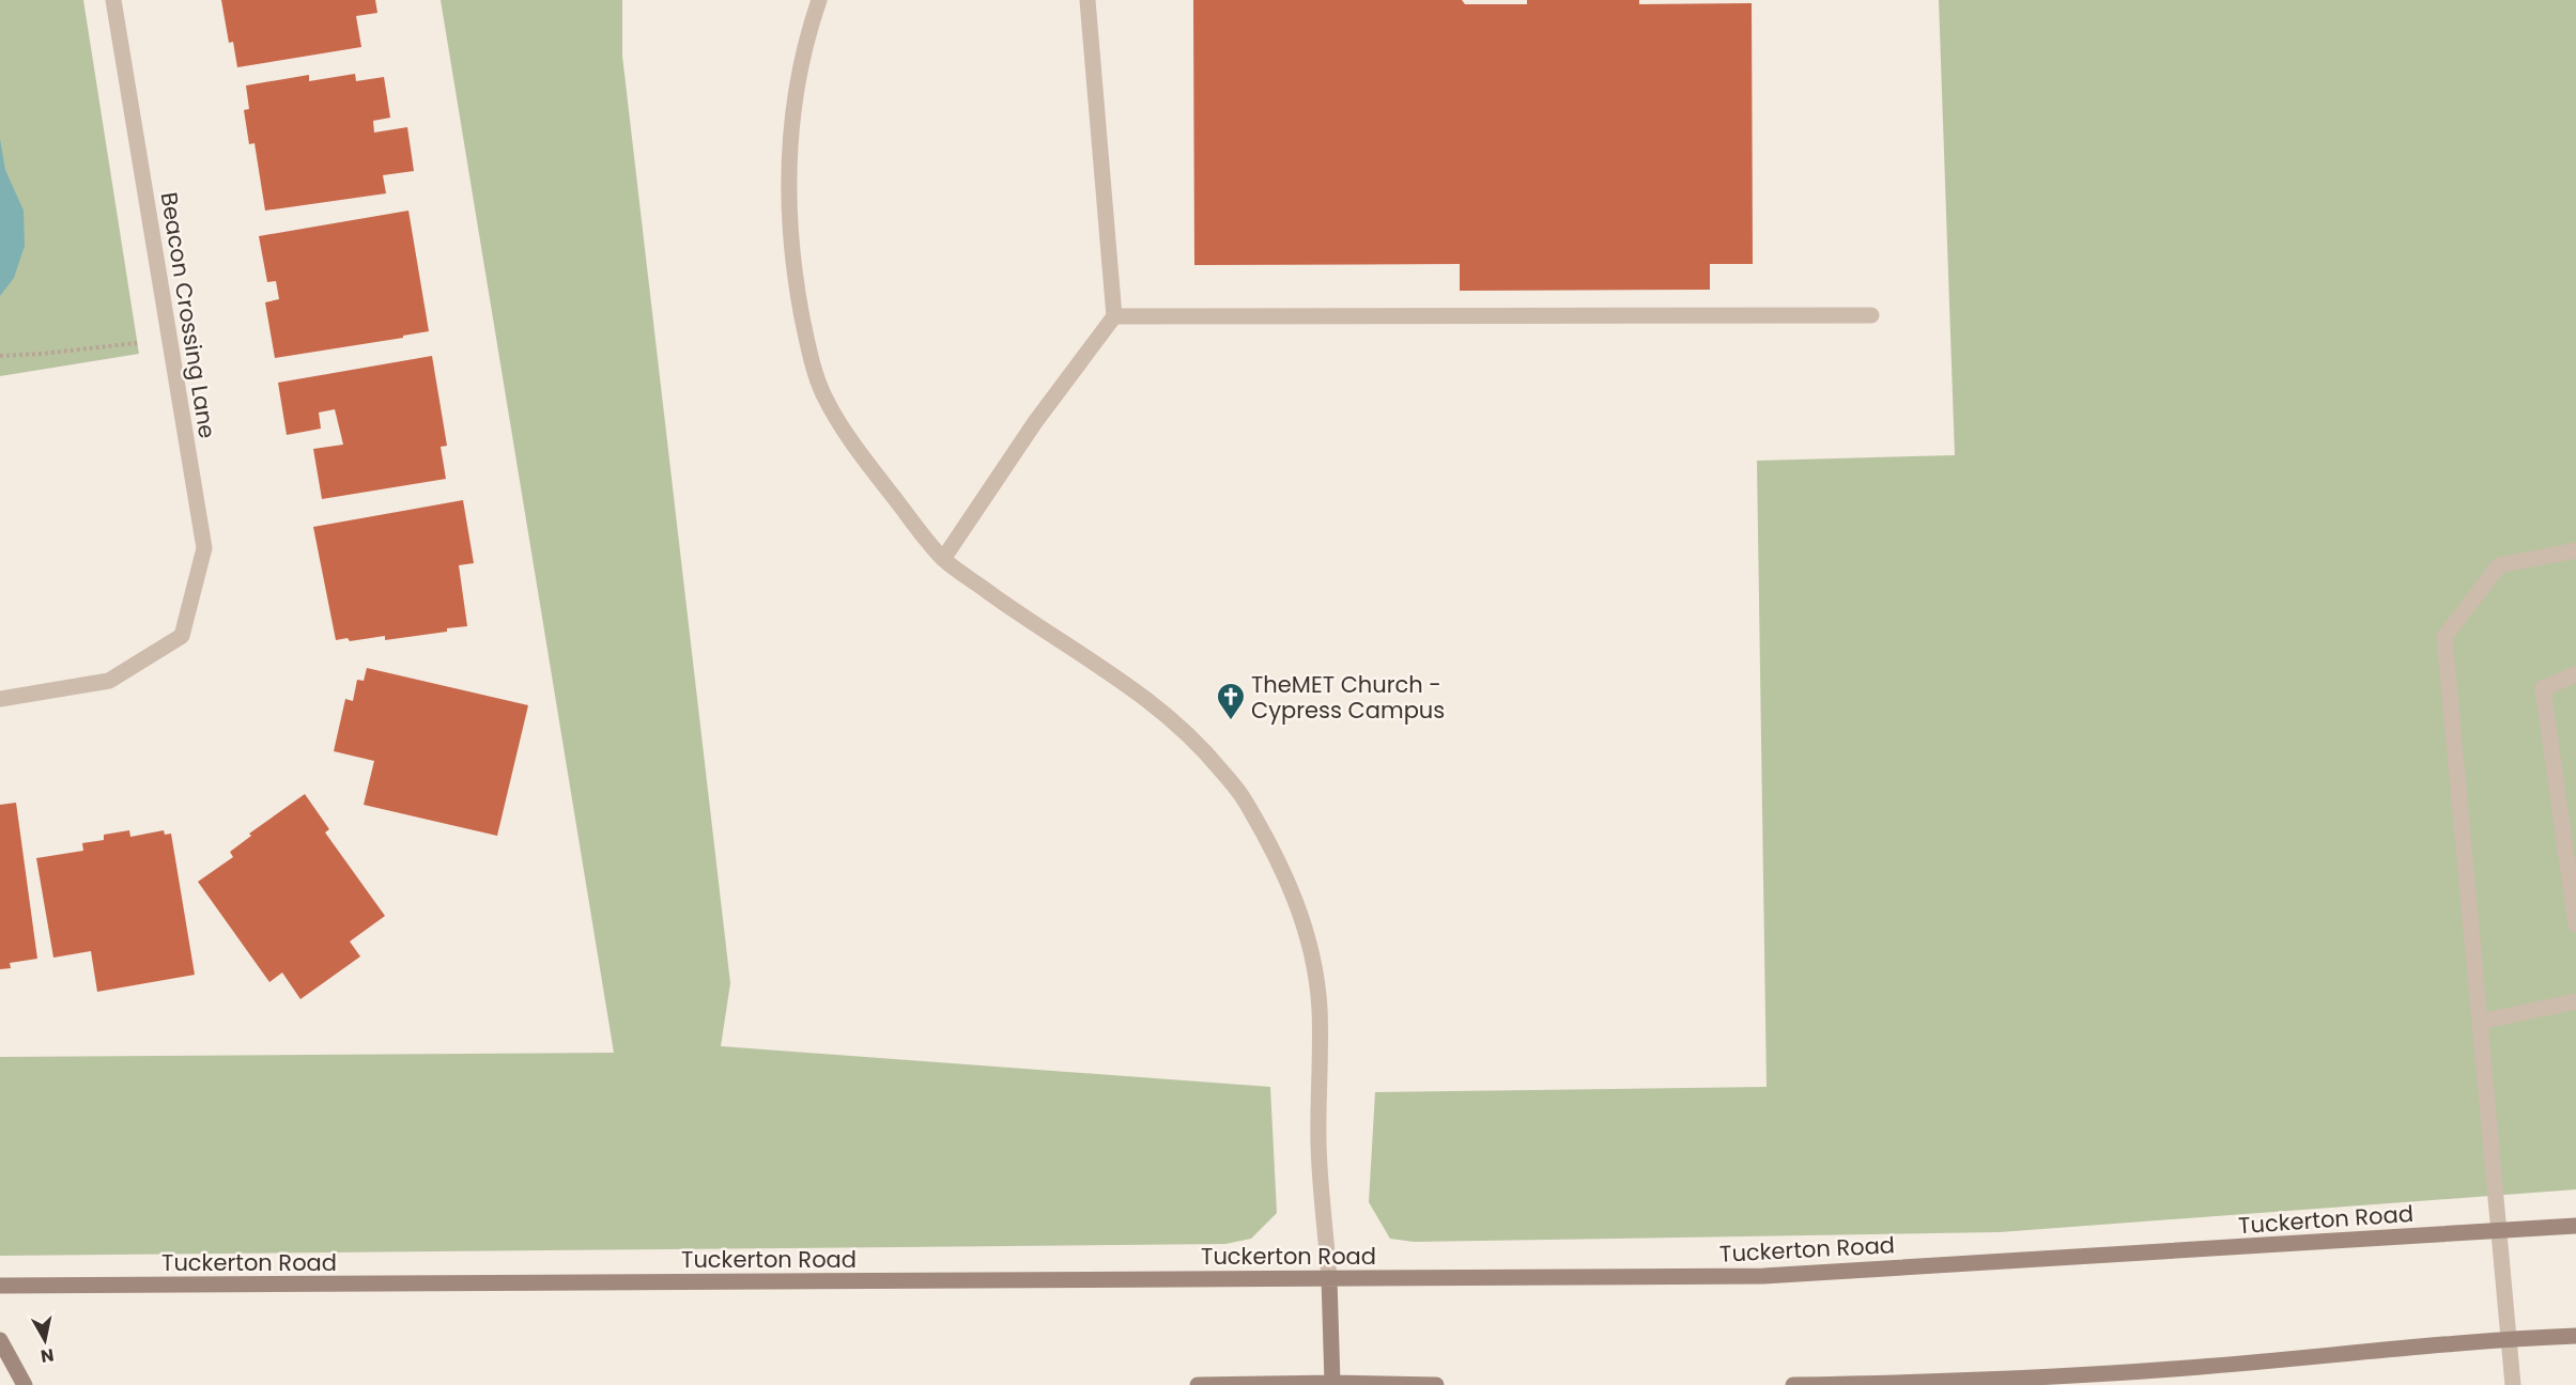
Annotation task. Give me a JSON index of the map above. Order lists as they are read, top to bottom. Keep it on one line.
{"streets":{"main road":["Tuckerton Road"],"street":["Beacon Crossing Lane"]},"places":{"church":["TheMET Church - Cypress Campus"]},"north":"bottom"}
